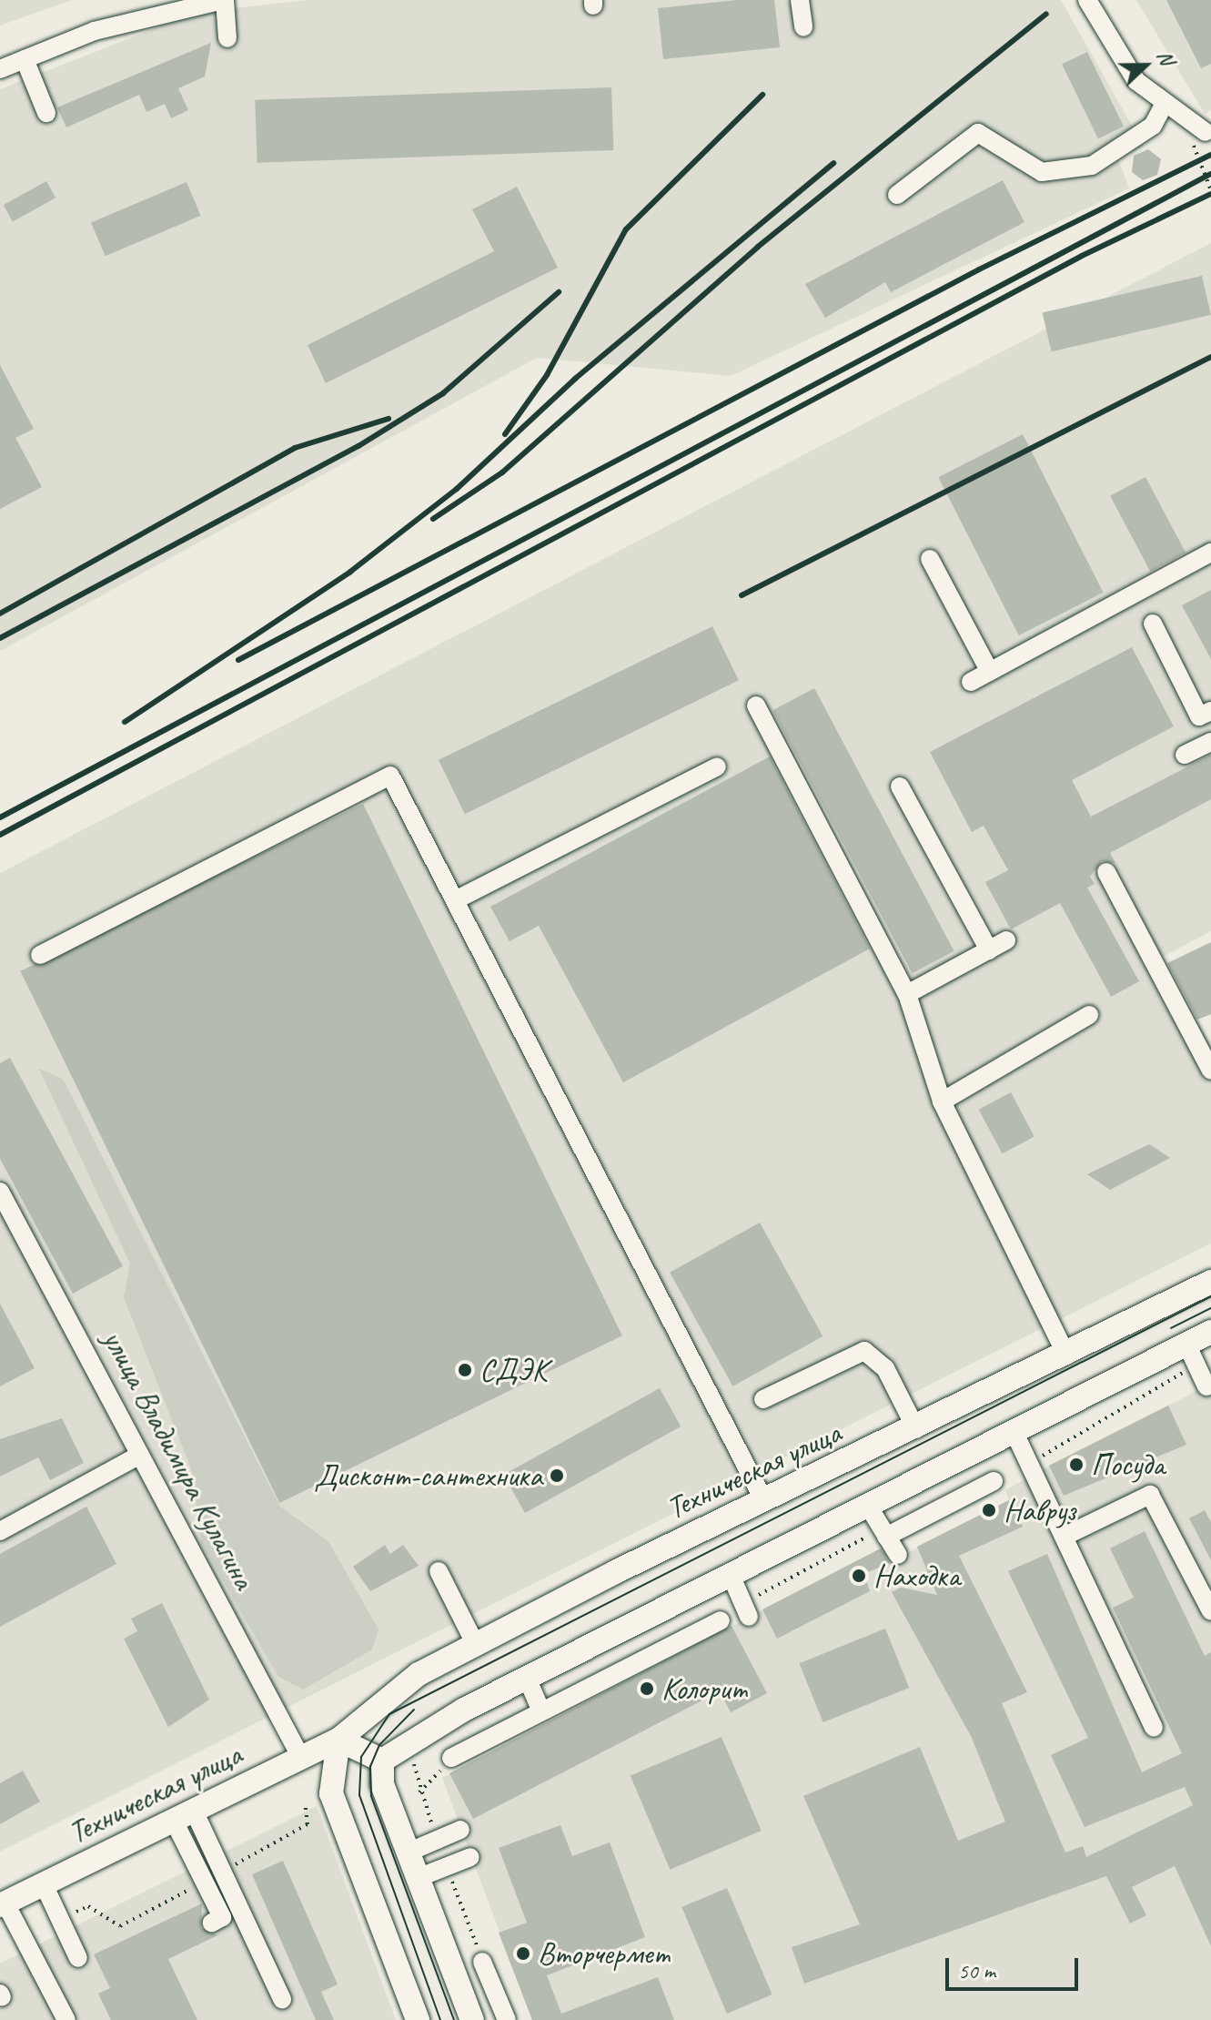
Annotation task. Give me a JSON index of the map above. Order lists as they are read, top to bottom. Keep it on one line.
{"streets":{"main road":["Техническая улица"],"street":["улица Владимира Кулагина"]},"crossings":[["улица Владимира Кулагина","Техническая улица"]],"places":["СДЭК","Посуда","Дисконт-сантехника","Навруз","Находка","Колорит","Вторчермет"],"scale_bar":"50 m","north":"right"}
